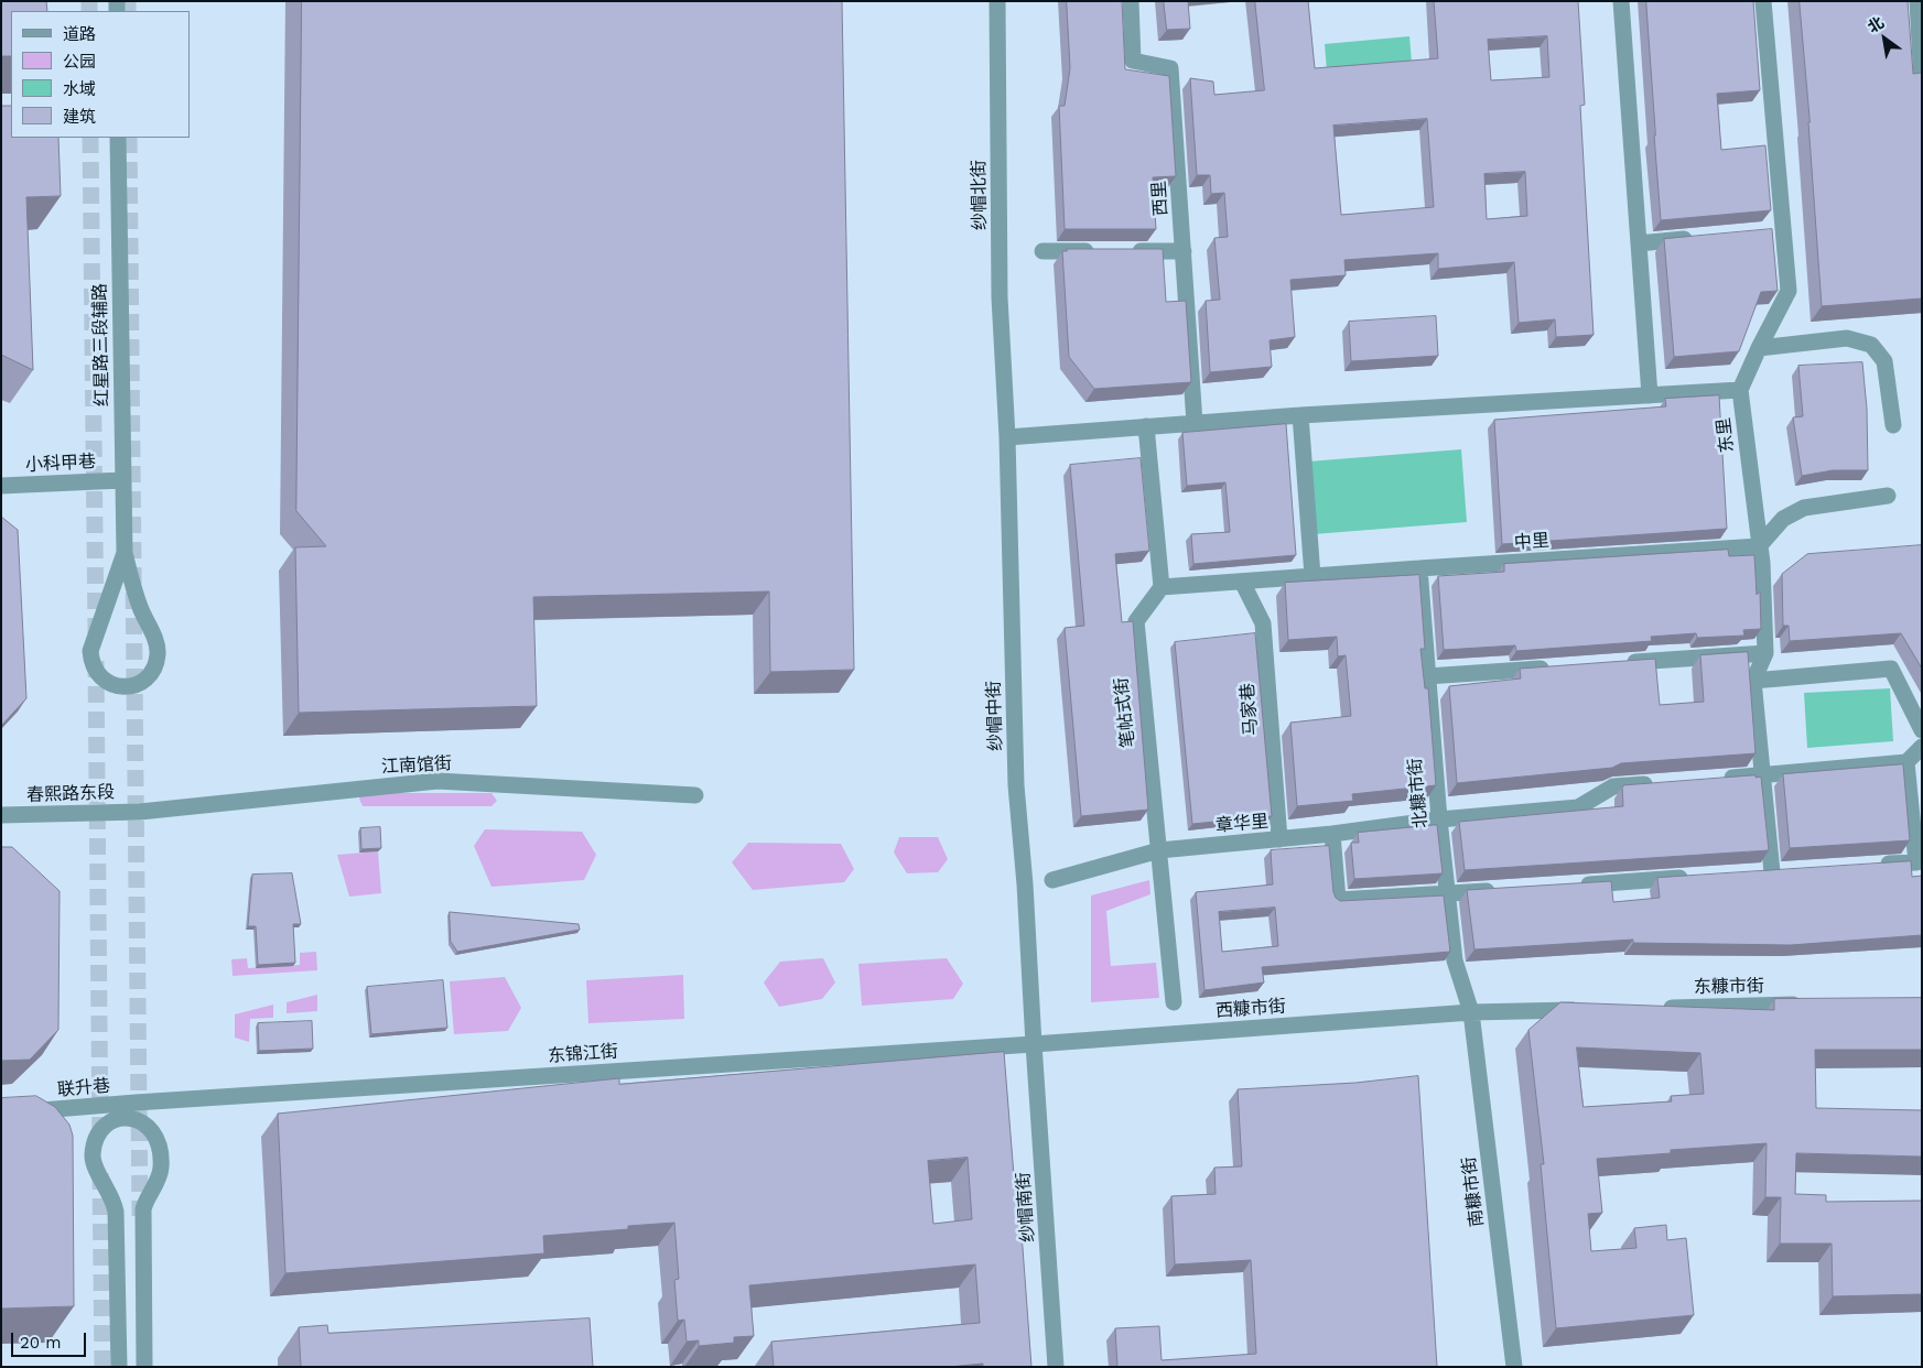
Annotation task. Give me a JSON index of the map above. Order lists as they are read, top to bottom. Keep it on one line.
{"streets":{"street":["纱帽北街","西里","红星路三段辅路","东里","小科甲巷","中里","马家巷","笔帖式街","纱帽中街","江南馆街","北糠市街","春熙路东段","章华里","东糠市街","西糠市街","东锦江街","联升巷","南糠市街","纱帽南街"]},"crossings":[["纱帽北街","纱帽中街"],["红星路三段辅路","小科甲巷"],["东里","中里"],["中里","马家巷"],["中里","笔帖式街"],["中里","北糠市街"],["马家巷","章华里"],["笔帖式街","章华里"],["纱帽中街","西糠市街"],["纱帽中街","东锦江街"],["纱帽中街","纱帽南街"],["江南馆街","春熙路东段"],["北糠市街","章华里"],["北糠市街","西糠市街"],["北糠市街","南糠市街"],["西糠市街","东锦江街"],["西糠市街","南糠市街"],["西糠市街","纱帽南街"],["东锦江街","联升巷"],["东锦江街","纱帽南街"]],"legend":["道路","公园","水域","建筑"],"scale_bar":"20 m","north":"top left"}
